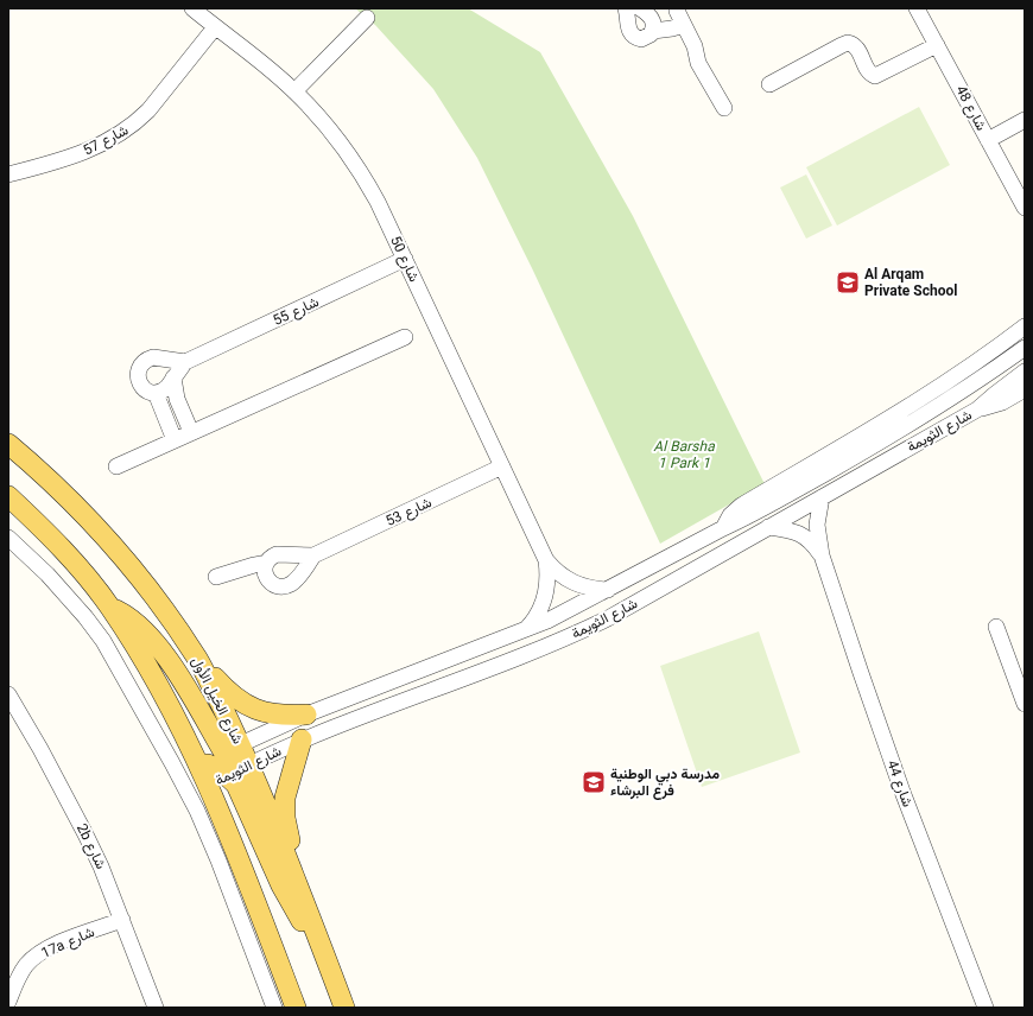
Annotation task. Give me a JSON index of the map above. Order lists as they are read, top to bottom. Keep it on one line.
{"streets":{"main road":["شارع الخيل الأول"],"street":["شارع 48","شارع 57","شارع 50","شارع 55","شارع الثويمة","شارع 53","شارع 44","2b شارع","17a شارع"]},"crossings":[["شارع 57","شارع 50"],["شارع 50","شارع 55"],["شارع 50","شارع الثويمة"],["شارع 50","شارع 53"],["شارع الثويمة","شارع الخيل الأول"],["شارع الثويمة","شارع 44"],["2b شارع","17a شارع"]],"parks":["Al Barsha 1 Park 1"],"places":{"school or university":["Al Arqam Private School","مدرسة دبي الوطنية فرع البرشاء"]}}
